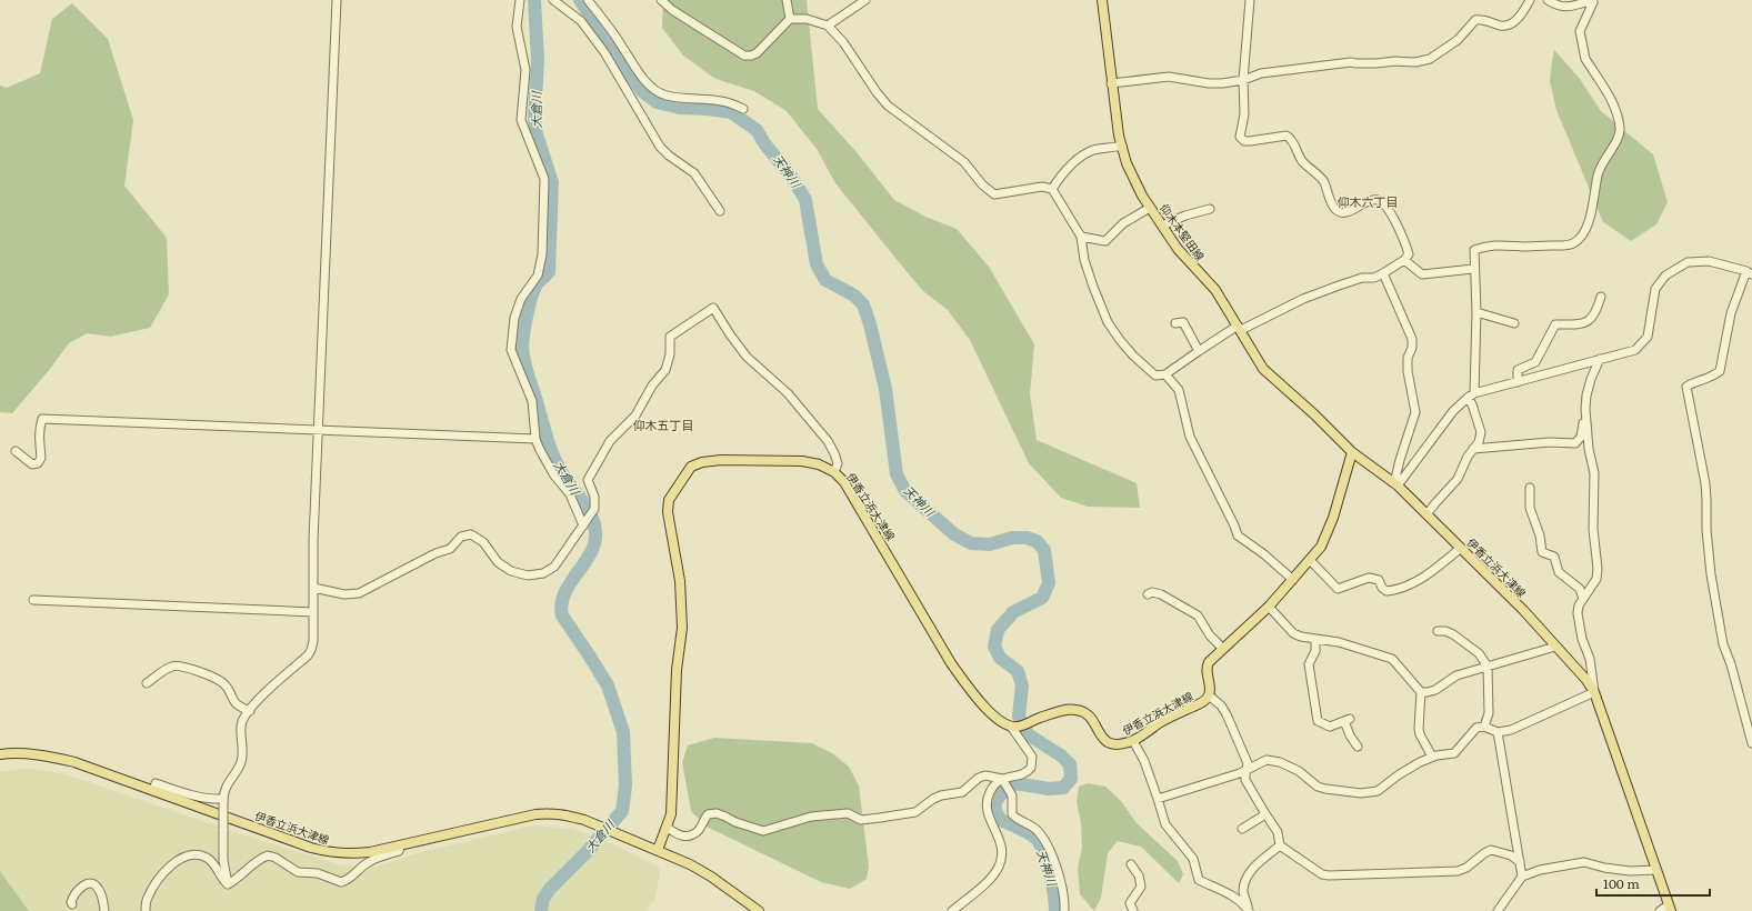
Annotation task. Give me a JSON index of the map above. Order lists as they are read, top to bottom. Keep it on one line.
{"streets":{"main road":["仰木本堅田線","伊香立浜大津線"]},"crossings":[["仰木本堅田線","伊香立浜大津線"]],"districts":["仰木六丁目","仰木五丁目"],"water":["大倉川","天神川"],"scale_bar":"100 m"}
